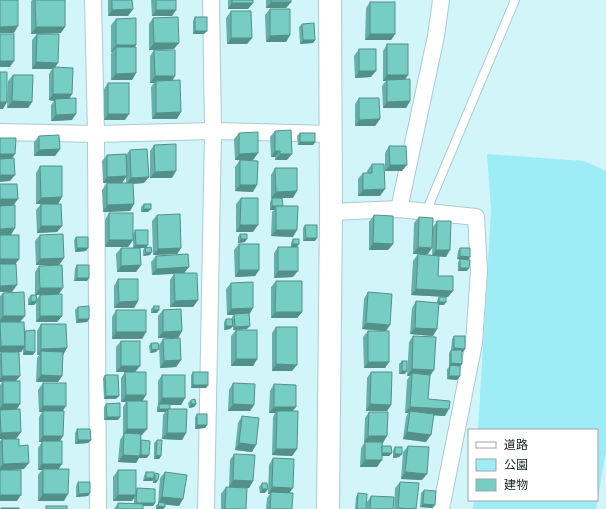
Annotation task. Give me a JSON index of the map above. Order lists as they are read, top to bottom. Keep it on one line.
{"legend":["道路","公園","建物"]}
